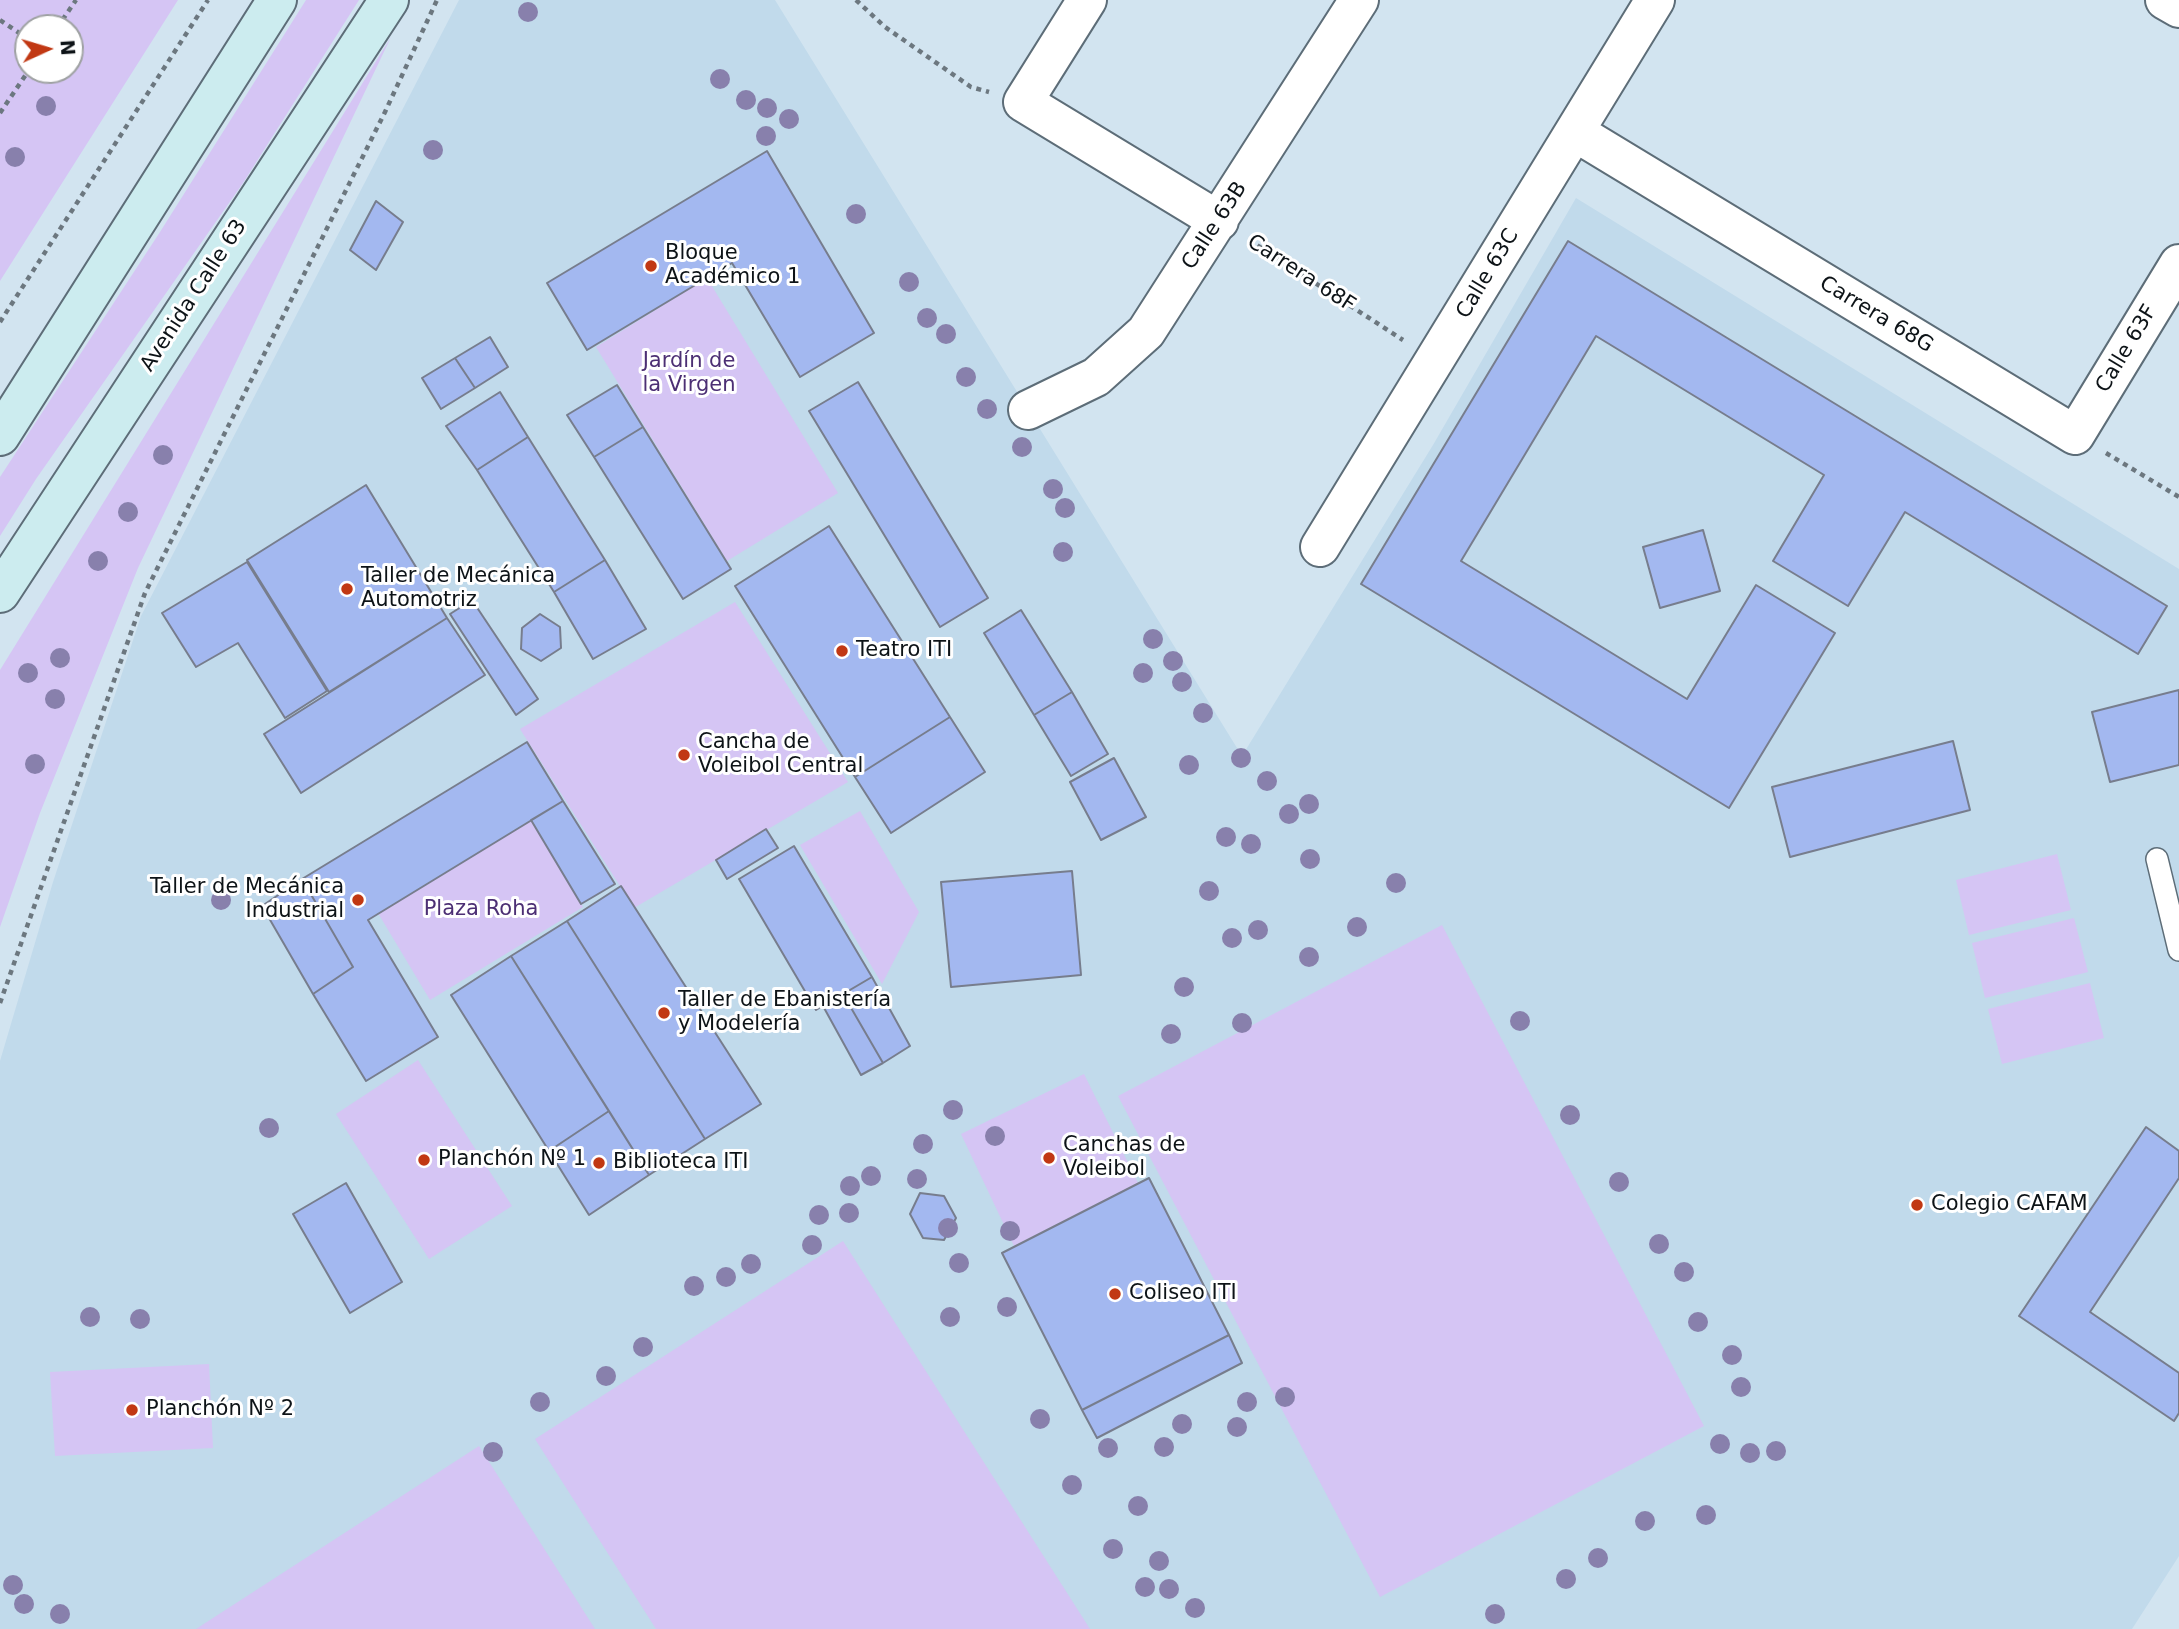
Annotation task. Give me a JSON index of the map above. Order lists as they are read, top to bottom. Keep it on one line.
{"streets":{"main road":["Avenida Calle 63"],"street":["Calle 63B","Calle 63C","Carrera 68G","Calle 63F"],"path":["Carrera 68F"]},"crossings":[["Calle 63B","Carrera 68F"],["Carrera 68F","Calle 63C"],["Calle 63C","Carrera 68G"],["Carrera 68G","Calle 63F"]],"parks":["Jardín de la Virgen","Plaza Roha"],"places":["Bloque Académico 1","Taller de Mecánica Automotriz","Teatro ITI","Cancha de Voleibol Central","Taller de Mecánica Industrial","Taller de Ebanistería y Modelería","Canchas de Voleibol","Planchón Nº 1","Biblioteca ITI","Colegio CAFAM","Coliseo ITI","Planchón Nº 2"],"north":"right"}
